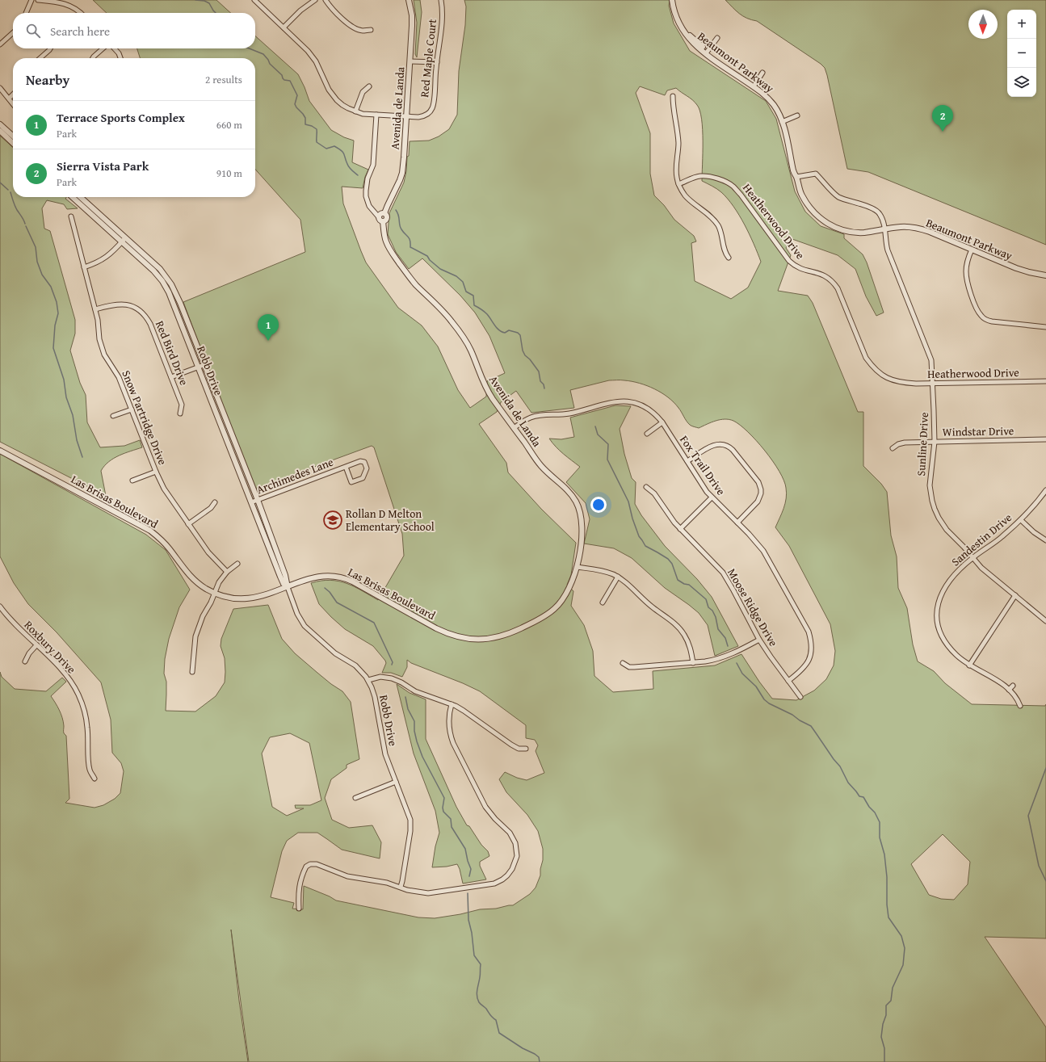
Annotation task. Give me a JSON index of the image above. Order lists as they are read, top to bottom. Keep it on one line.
{"streets":{"street":["Red Maple Court","Beaumont Parkway","Avenida de Landa","Heatherwood Drive","Red Bird Drive","Robb Drive","Snow Partridge Drive","Windstar Drive","Sunline Drive","Fox Trail Drive","Archimedes Lane","Las Brisas Boulevard","Sandestin Drive","Moose Ridge Drive","Roxbury Drive"]},"crossings":[["Red Maple Court","Avenida de Landa"],["Beaumont Parkway","Sunline Drive"],["Avenida de Landa","Fox Trail Drive"],["Avenida de Landa","Las Brisas Boulevard"],["Heatherwood Drive","Sunline Drive"],["Red Bird Drive","Snow Partridge Drive"],["Robb Drive","Archimedes Lane"],["Robb Drive","Las Brisas Boulevard"],["Windstar Drive","Sunline Drive"],["Sunline Drive","Sandestin Drive"],["Fox Trail Drive","Moose Ridge Drive"]],"places":{"school or university":["Rollan D Melton Elementary School"]},"north":"bottom","page":{"map_buttons":["+","−"],"search":"Search here","heading":["Nearby","2 results"],"list":[{"mark":"1","name":"Terrace Sports Complex","note":"Park","value":"660 m"},{"mark":"2","name":"Sierra Vista Park","note":"Park","value":"910 m"}],"pins":["2","1"]}}
